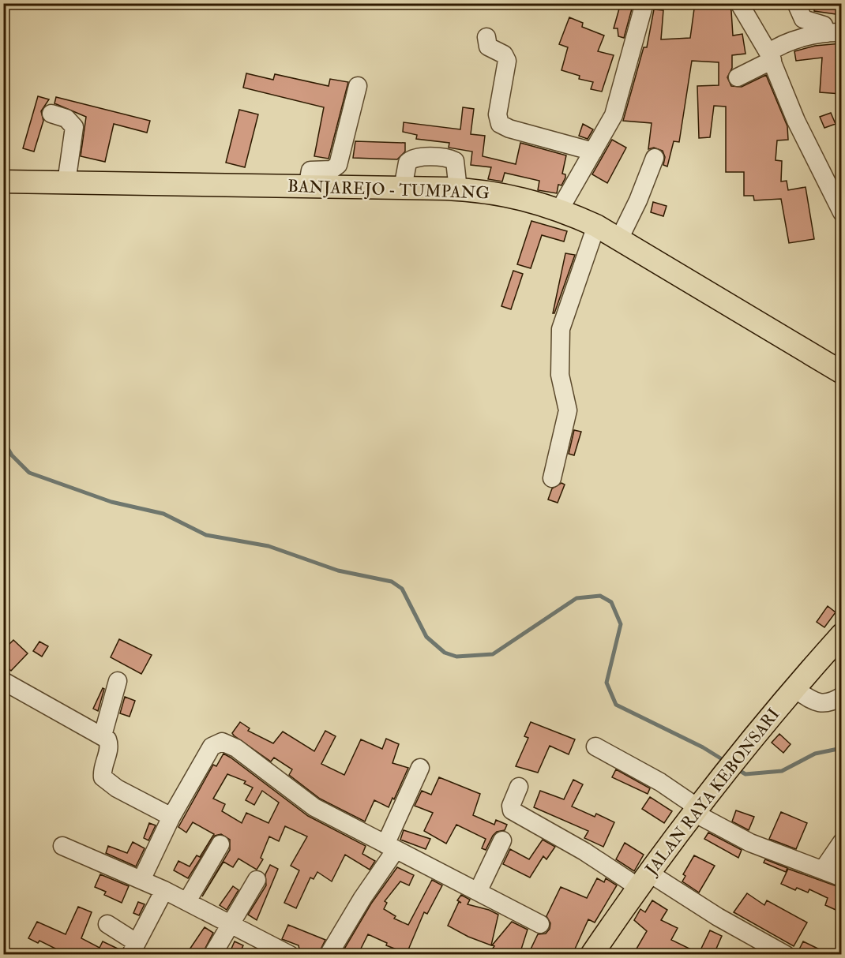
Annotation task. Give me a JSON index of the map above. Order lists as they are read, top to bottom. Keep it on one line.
{"streets":{"main road":["BANJAREJO - TUMPANG","JALAN RAYA KEBONSARI"]}}
